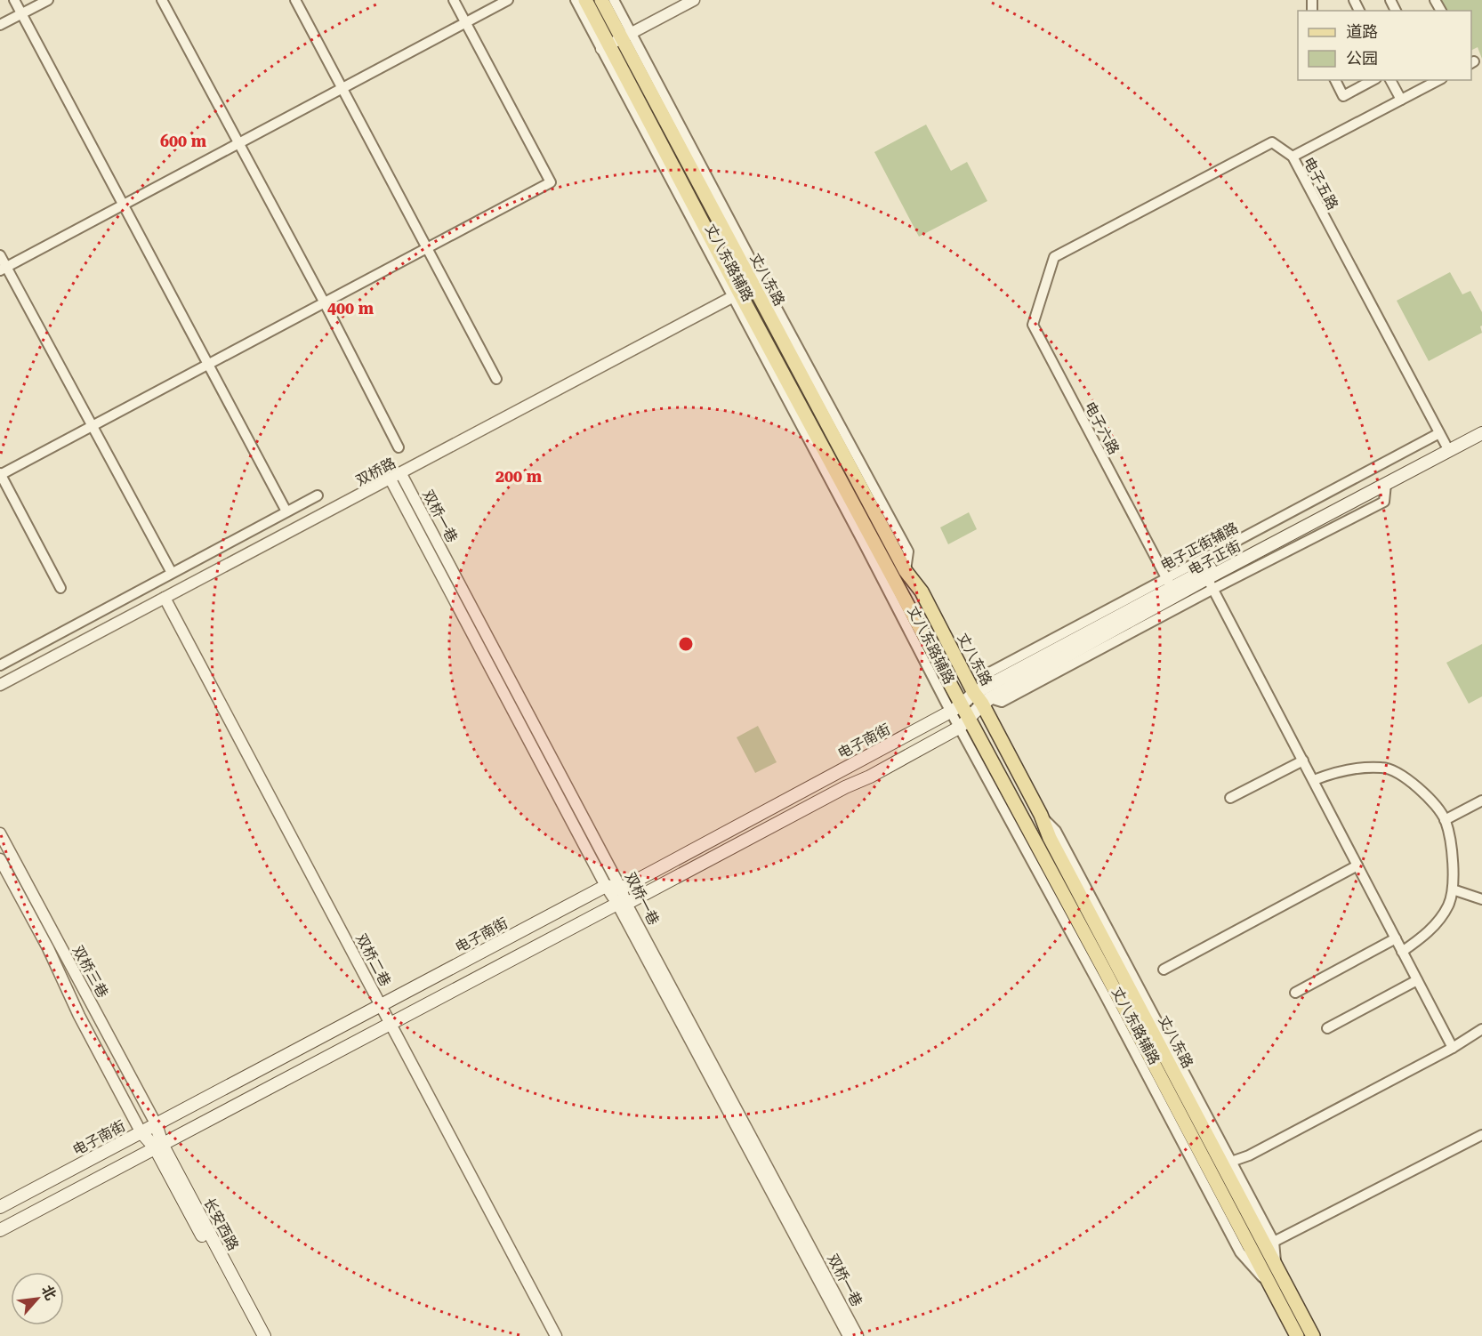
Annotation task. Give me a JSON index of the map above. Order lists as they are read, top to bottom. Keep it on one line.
{"streets":{"main road":["丈八东路","电子正街","电子南街","长安西路"],"street":["电子五路","丈八东路辅路","电子六路","双桥路","双桥一巷","电子正街辅路","双桥二巷","双桥三巷"]},"crossings":[["电子五路","电子六路"],["电子五路","电子正街辅路"],["电子五路","电子正街"],["丈八东路辅路","丈八东路"],["丈八东路","双桥路"],["丈八东路","电子正街"],["丈八东路","电子南街"],["电子六路","电子正街辅路"],["电子六路","电子正街"],["双桥路","双桥一巷"],["双桥路","双桥二巷"],["双桥一巷","电子南街"],["电子正街辅路","电子正街"],["电子正街","电子南街"],["电子南街","双桥二巷"],["电子南街","双桥三巷"],["电子南街","长安西路"],["双桥三巷","长安西路"]],"legend":["道路","公园"],"north":"top right","rings":["600 m","400 m","200 m"]}
